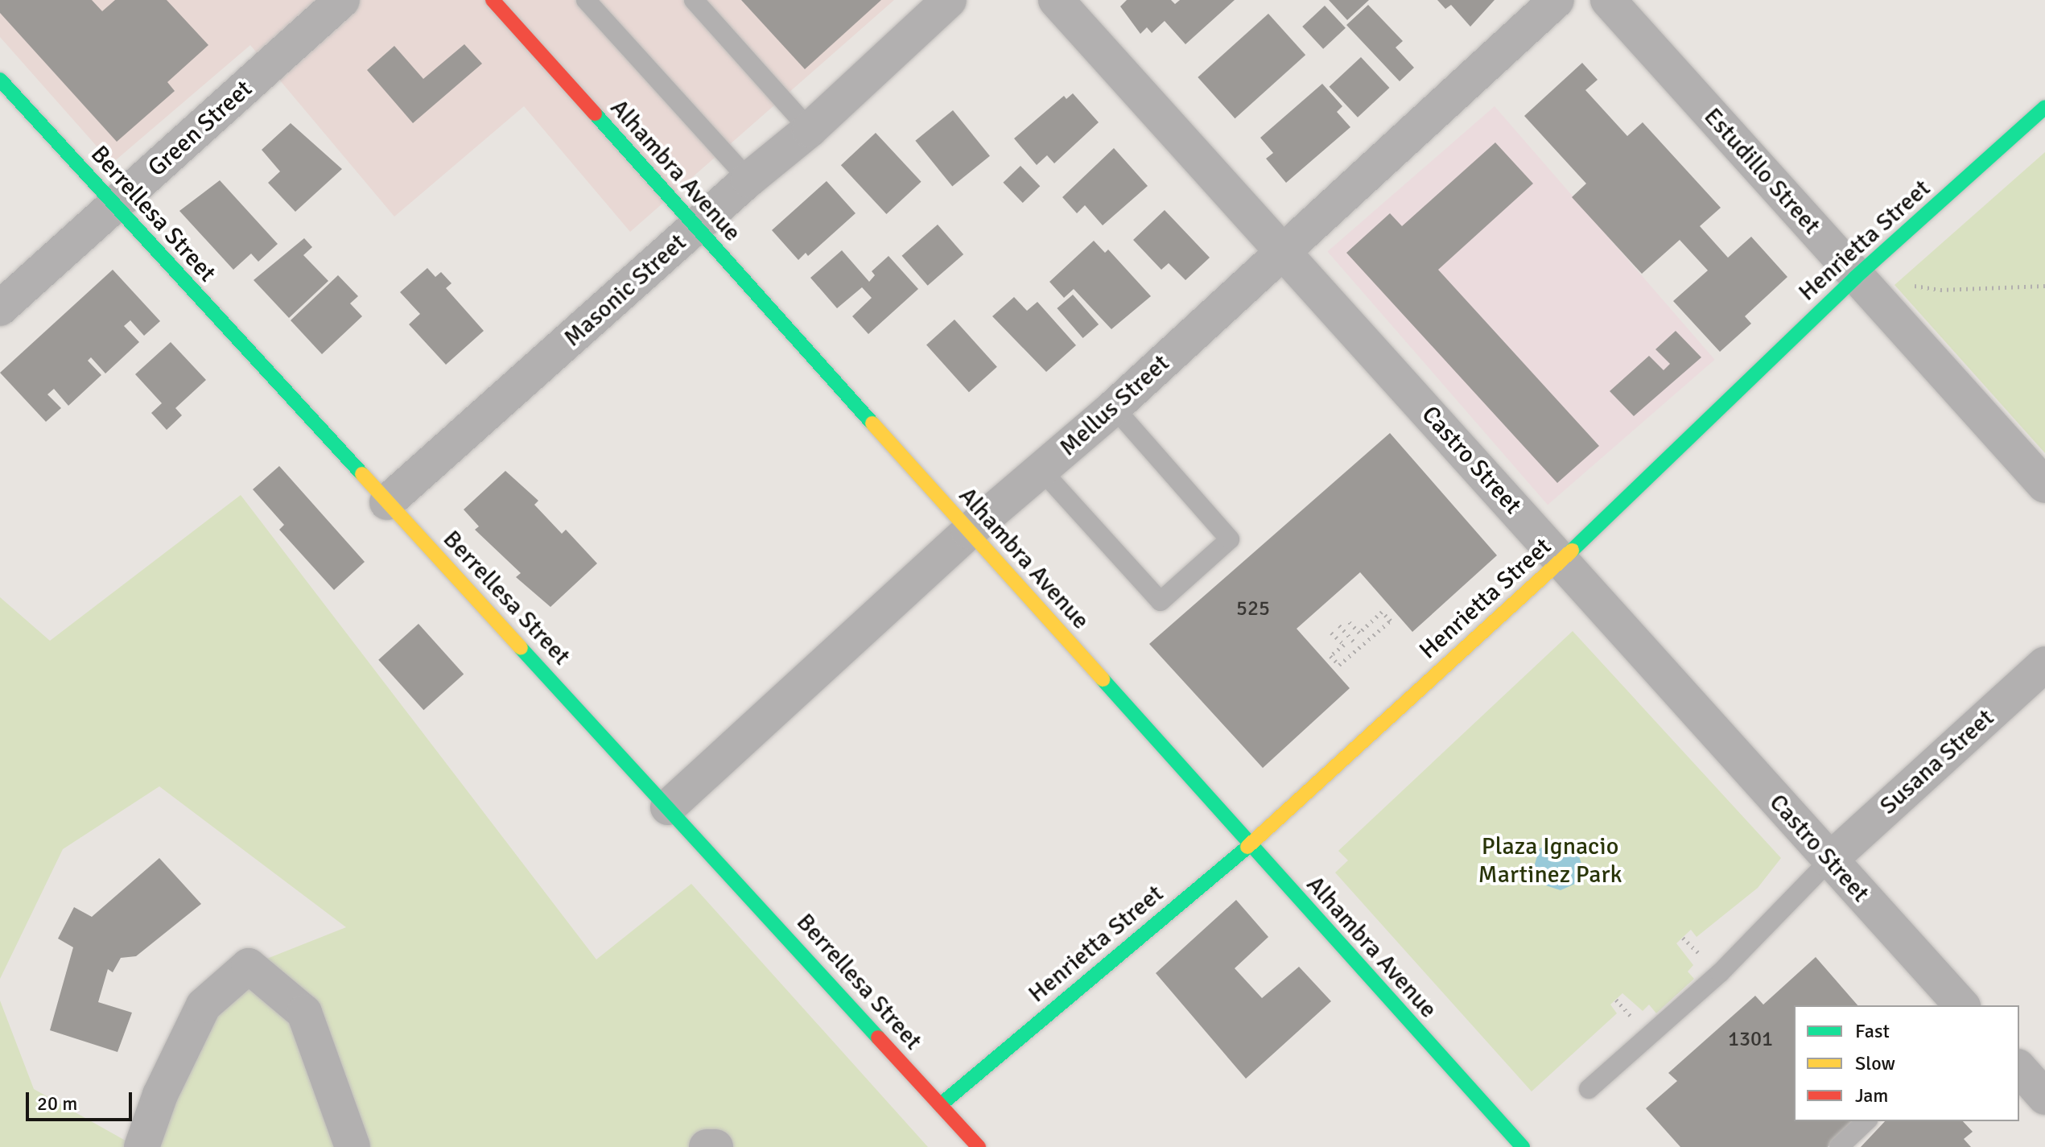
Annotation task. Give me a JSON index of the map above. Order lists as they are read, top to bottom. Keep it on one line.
{"streets":{"main road":["Alhambra Avenue","Berrellesa Street","Henrietta Street"],"street":["Green Street","Estudillo Street","Masonic Street","Mellus Street","Castro Street","Susana Street"]},"crossings":[["Green Street","Berrellesa Street"],["Alhambra Avenue","Henrietta Street"],["Alhambra Avenue","Masonic Street"],["Alhambra Avenue","Mellus Street"],["Estudillo Street","Henrietta Street"],["Berrellesa Street","Henrietta Street"],["Berrellesa Street","Masonic Street"],["Berrellesa Street","Mellus Street"],["Henrietta Street","Castro Street"],["Mellus Street","Castro Street"],["Castro Street","Susana Street"]],"parks":["Plaza Ignacio Martinez Park"],"house_numbers":["525","1301"],"legend":["Fast","Slow","Jam"],"scale_bar":"20 m"}
